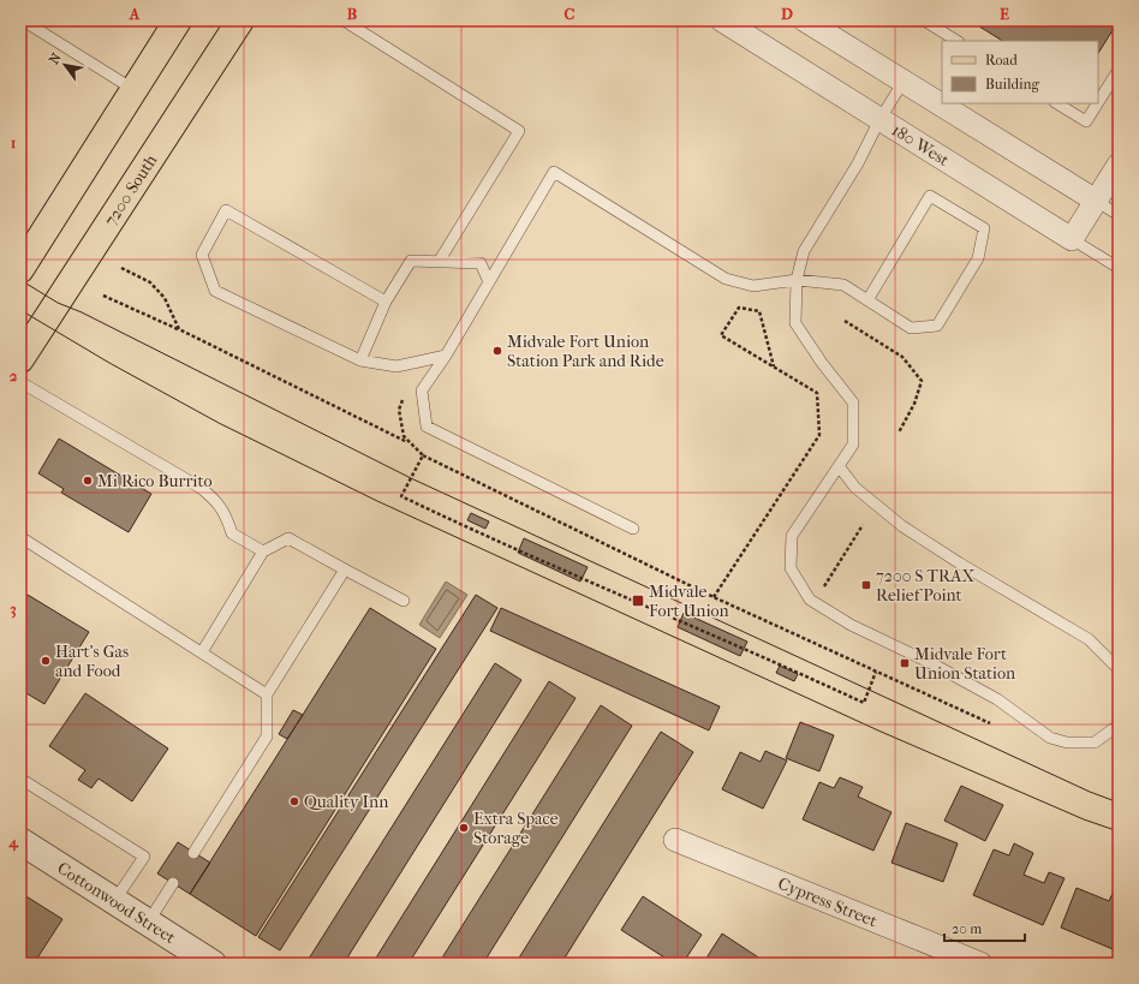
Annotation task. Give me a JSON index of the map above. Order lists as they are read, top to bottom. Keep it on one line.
{"streets":{"main road":["7200 South"],"street":["180 West","Cottonwood Street","Cypress Street"]},"places":{"other":["Midvale Fort Union Station Park and Ride","Mi Rico Burrito","Hart's Gas and Food","Quality Inn","Extra Space Storage"],"transit":["7200 S TRAX Relief Point","Midvale Fort Union","Midvale Fort Union Station"]},"legend":["Road","Building"],"scale_bar":"20 m","north":"top left","grid":{"columns":["A","B","C","D","E"],"rows":["1","2","3","4"]}}
